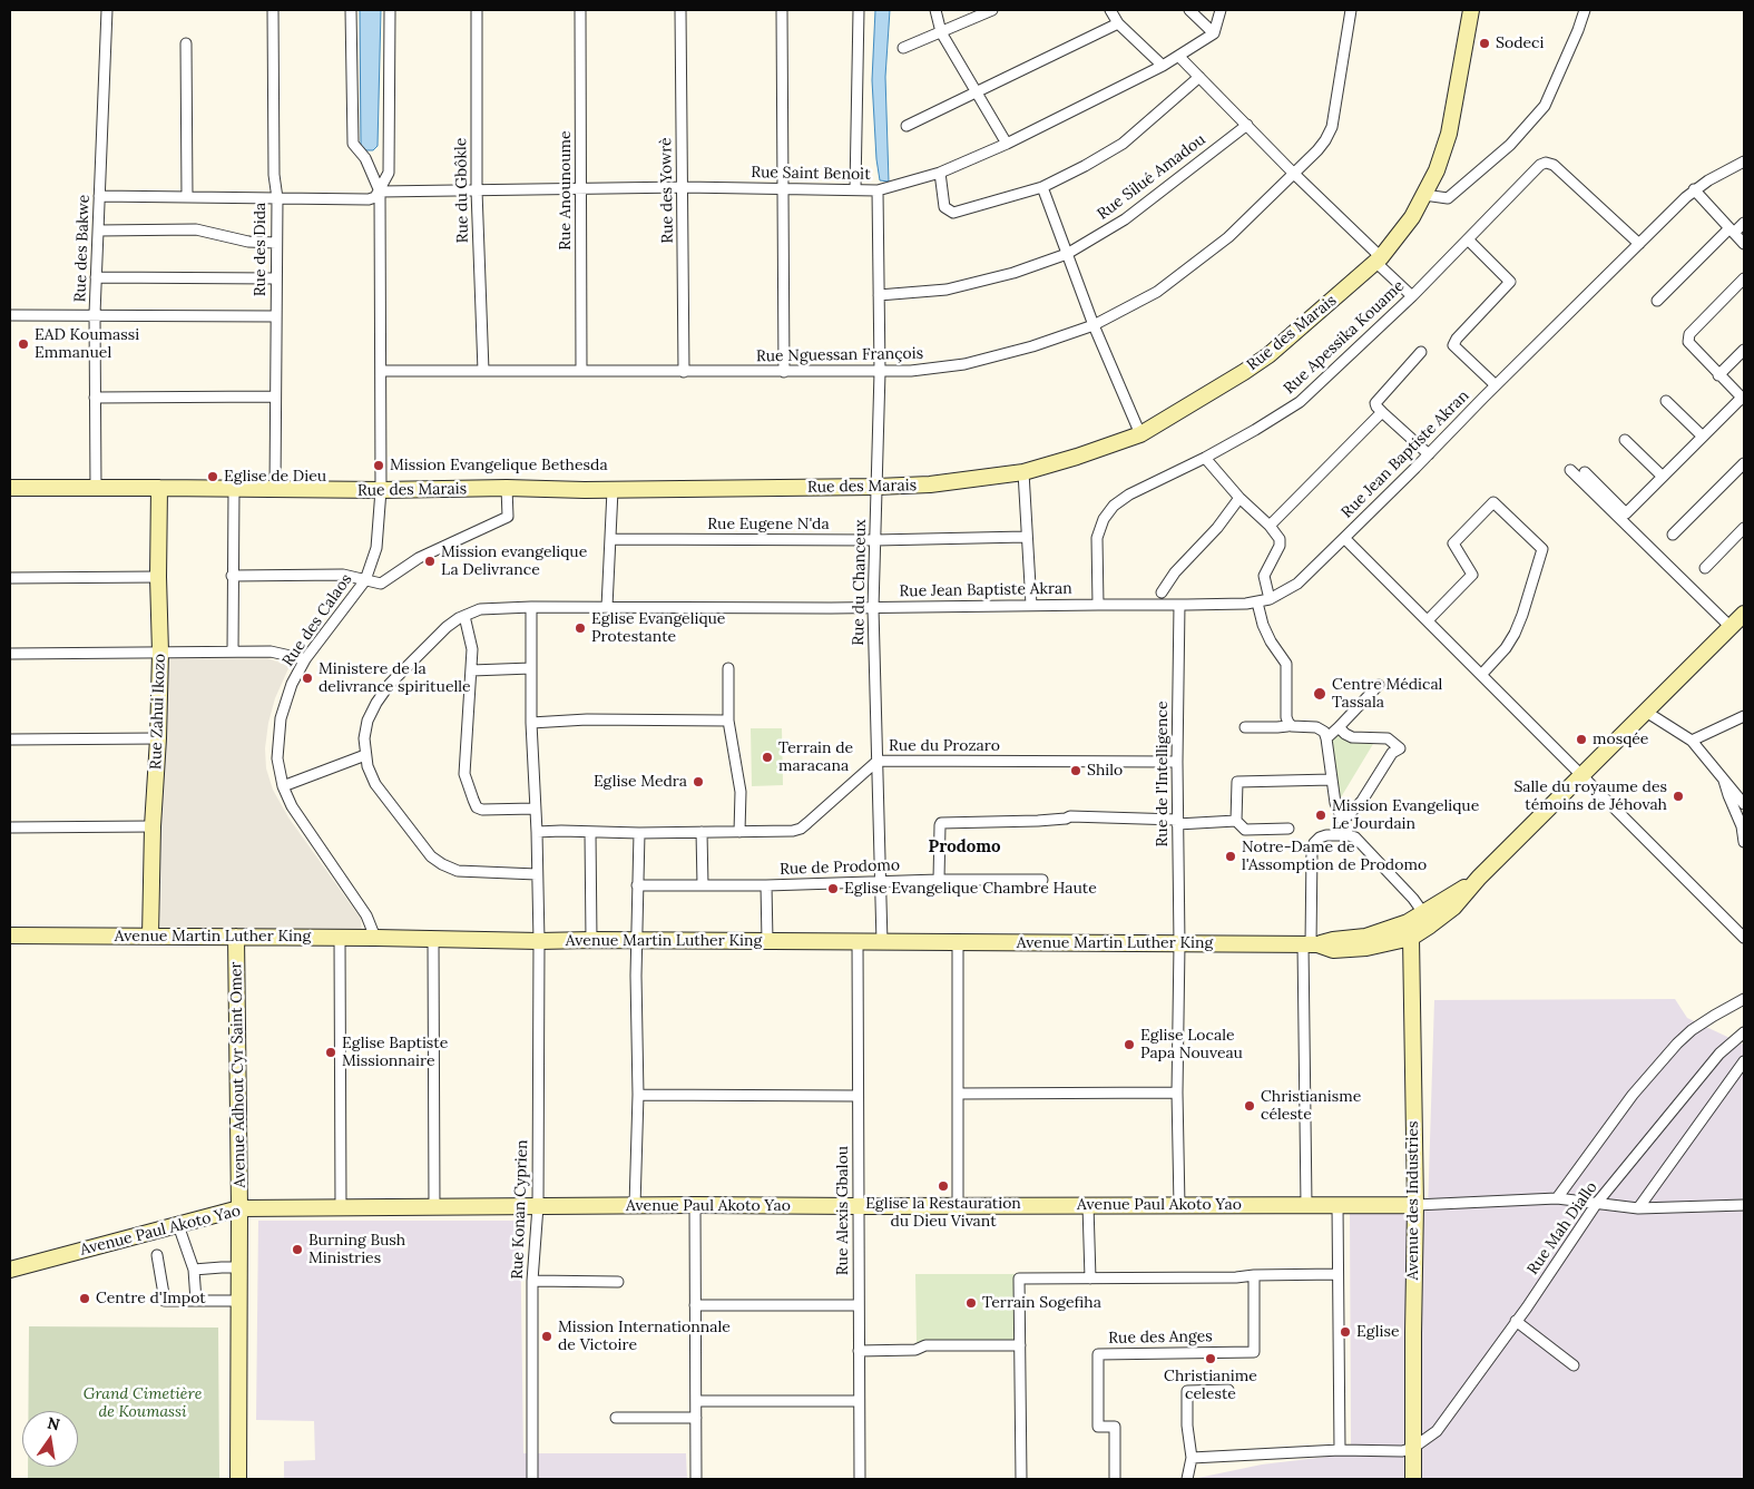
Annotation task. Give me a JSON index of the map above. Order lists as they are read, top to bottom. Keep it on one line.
{"streets":{"street":["Rue Saint Benoit","Rue Silué Amadou","Rue du Gbôkle","Rue Anounoume","Rue des Yowrè","Rue des Bakwe","Rue des Dida","Rue des Marais","Rue Apessika Kouame","Rue Nguessan François","Rue Jean Baptiste Akran","Rue Eugene N'da","Rue du Chanceux","Rue des Calaos","Rue Zahui Ikozo","Rue du Prozaro","Rue de l'Intelligence","Rue de Prodomo","Avenue Martin Luther King","Avenue Adhout Cyr Saint Omer","Avenue des Industries","Avenue Paul Akoto Yao","Rue Konan Cyprien","Rue Alexis Gbalou","Rue Mah Diallo","Rue des Anges"]},"crossings":[["Rue Saint Benoit","Rue du Gbôkle"],["Rue Saint Benoit","Rue Anounoume"],["Rue Saint Benoit","Rue des Yowrè"],["Rue Saint Benoit","Rue des Bakwe"],["Rue Saint Benoit","Rue des Dida"],["Rue Saint Benoit","Rue du Chanceux"],["Rue Saint Benoit","Rue des Calaos"],["Rue Silué Amadou","Rue du Chanceux"],["Rue du Gbôkle","Rue Nguessan François"],["Rue Anounoume","Rue Nguessan François"],["Rue des Yowrè","Rue Nguessan François"],["Rue des Bakwe","Rue des Marais"],["Rue des Dida","Rue des Marais"],["Rue des Marais","Rue du Chanceux"],["Rue des Marais","Rue des Calaos"],["Rue des Marais","Rue Zahui Ikozo"],["Rue Apessika Kouame","Rue Jean Baptiste Akran"],["Rue Nguessan François","Rue du Chanceux"],["Rue Nguessan François","Rue des Calaos"],["Rue Jean Baptiste Akran","Rue du Chanceux"],["Rue Jean Baptiste Akran","Rue de l'Intelligence"],["Rue Jean Baptiste Akran","Rue Konan Cyprien"],["Rue Eugene N'da","Rue du Chanceux"],["Rue du Chanceux","Rue du Prozaro"],["Rue du Chanceux","Rue de Prodomo"],["Rue du Chanceux","Avenue Martin Luther King"],["Rue des Calaos","Avenue Martin Luther King"],["Rue Zahui Ikozo","Avenue Martin Luther King"],["Rue du Prozaro","Rue de l'Intelligence"],["Rue du Prozaro","Rue Konan Cyprien"],["Rue de l'Intelligence","Avenue Martin Luther King"],["Rue de l'Intelligence","Avenue Paul Akoto Yao"],["Avenue Martin Luther King","Avenue Adhout Cyr Saint Omer"],["Avenue Martin Luther King","Avenue des Industries"],["Avenue Martin Luther King","Rue Konan Cyprien"],["Avenue Martin Luther King","Rue Alexis Gbalou"],["Avenue Adhout Cyr Saint Omer","Avenue Paul Akoto Yao"],["Avenue des Industries","Avenue Paul Akoto Yao"],["Avenue des Industries","Rue Mah Diallo"],["Avenue Paul Akoto Yao","Rue Konan Cyprien"],["Avenue Paul Akoto Yao","Rue Alexis Gbalou"]],"districts":["Prodomo"],"parks":["Grand Cimetière de Koumassi"],"places":["Sodeci","EAD Koumassi Emmanuel","Mission Evangelique Bethesda","Eglise de Dieu","Mission evangelique La Delivrance","Eglise Evangelique Protestante","Ministere de la delivrance spirituelle","Centre Médical Tassala","mosqée","Terrain de maracana","Shilo","Eglise Medra","Salle du royaume des témoins de Jéhovah","Mission Evangelique Le Jourdain","Notre-Dame de l'Assomption de Prodomo","Eglise Evangelique Chambre Haute","Eglise Locale Papa Nouveau","Eglise Baptiste Missionnaire","Christianisme céleste","Eglise la Restauration du Dieu Vivant","Burning Bush Ministries","Centre d'Impot","Terrain Sogefiha","Eglise","Mission Internationnale de Victoire","Christianime celeste"],"north":"top"}
